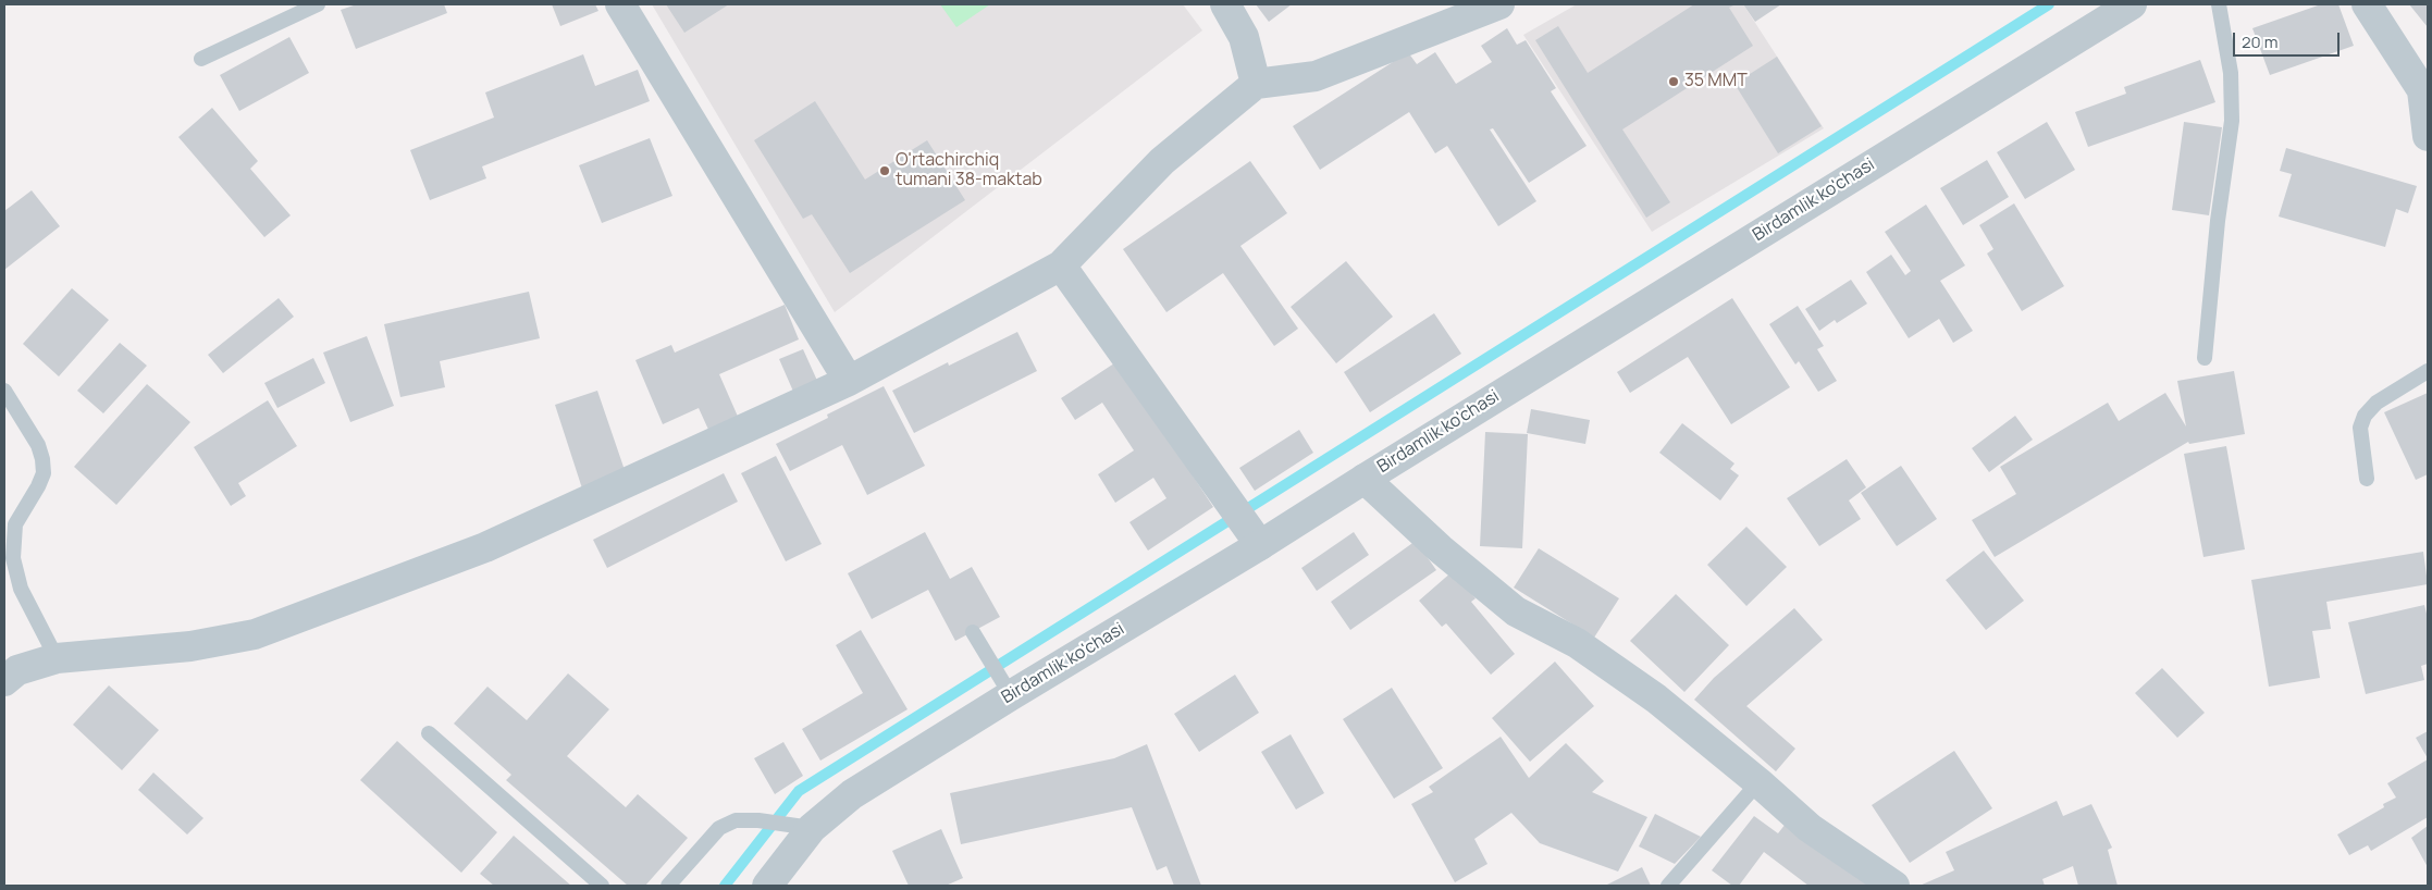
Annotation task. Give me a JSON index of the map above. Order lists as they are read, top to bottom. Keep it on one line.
{"streets":{"street":["Birdamlik ko'chasi"]},"places":["35 MMT","O'rtachirchiq tumani 38-maktab"],"scale_bar":"20 m"}
